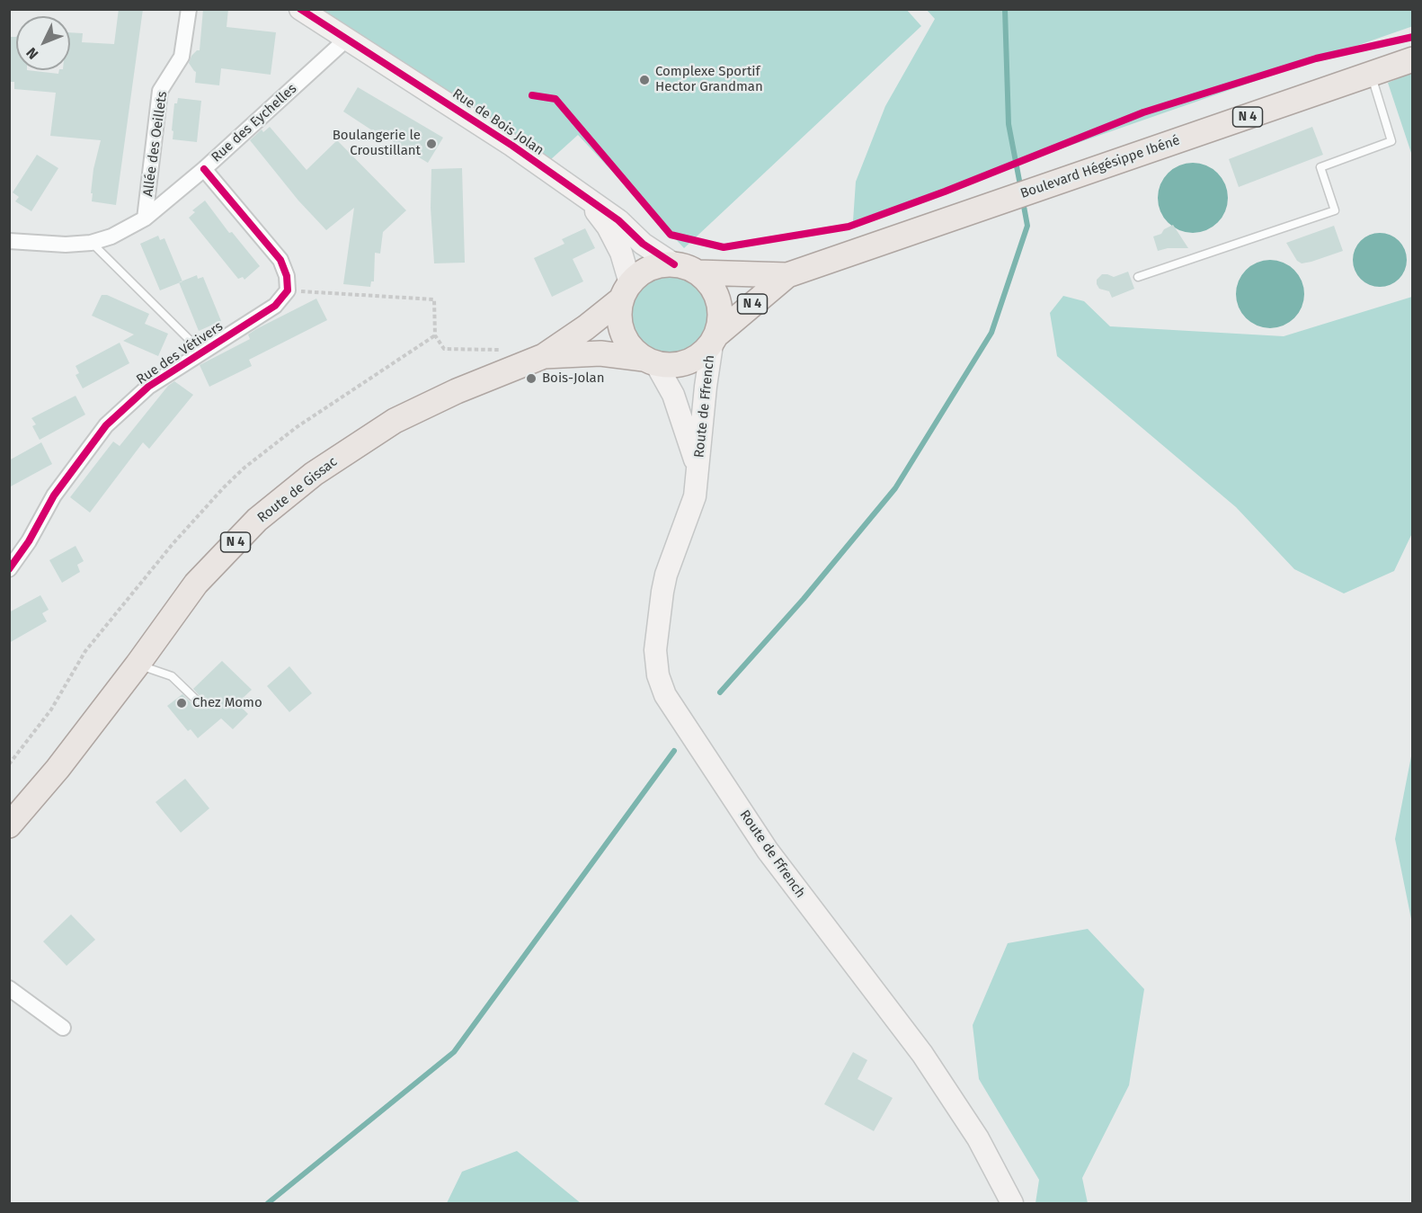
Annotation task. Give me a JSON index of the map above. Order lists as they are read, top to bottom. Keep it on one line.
{"streets":{"main road":["N 4","Rue de Bois Jolan","Boulevard Hégésippe Ibéné","Route de Ffrench","Route de Gissac"],"street":["Rue des Eychelles","Allée des Oeillets","Rue des Vétivers"]},"crossings":[["Rue de Bois Jolan","Rue des Eychelles"],["Rue de Bois Jolan","Boulevard Hégésippe Ibéné"],["Rue de Bois Jolan","Route de Ffrench"],["Rue de Bois Jolan","Route de Gissac"],["Rue des Eychelles","Allée des Oeillets"],["Boulevard Hégésippe Ibéné","Route de Ffrench"],["Boulevard Hégésippe Ibéné","Route de Gissac"],["Route de Ffrench","Route de Gissac"]],"places":["Complexe Sportif Hector Grandman","Boulangerie le Croustillant","Bois-Jolan","Chez Momo"],"north":"bottom left"}
